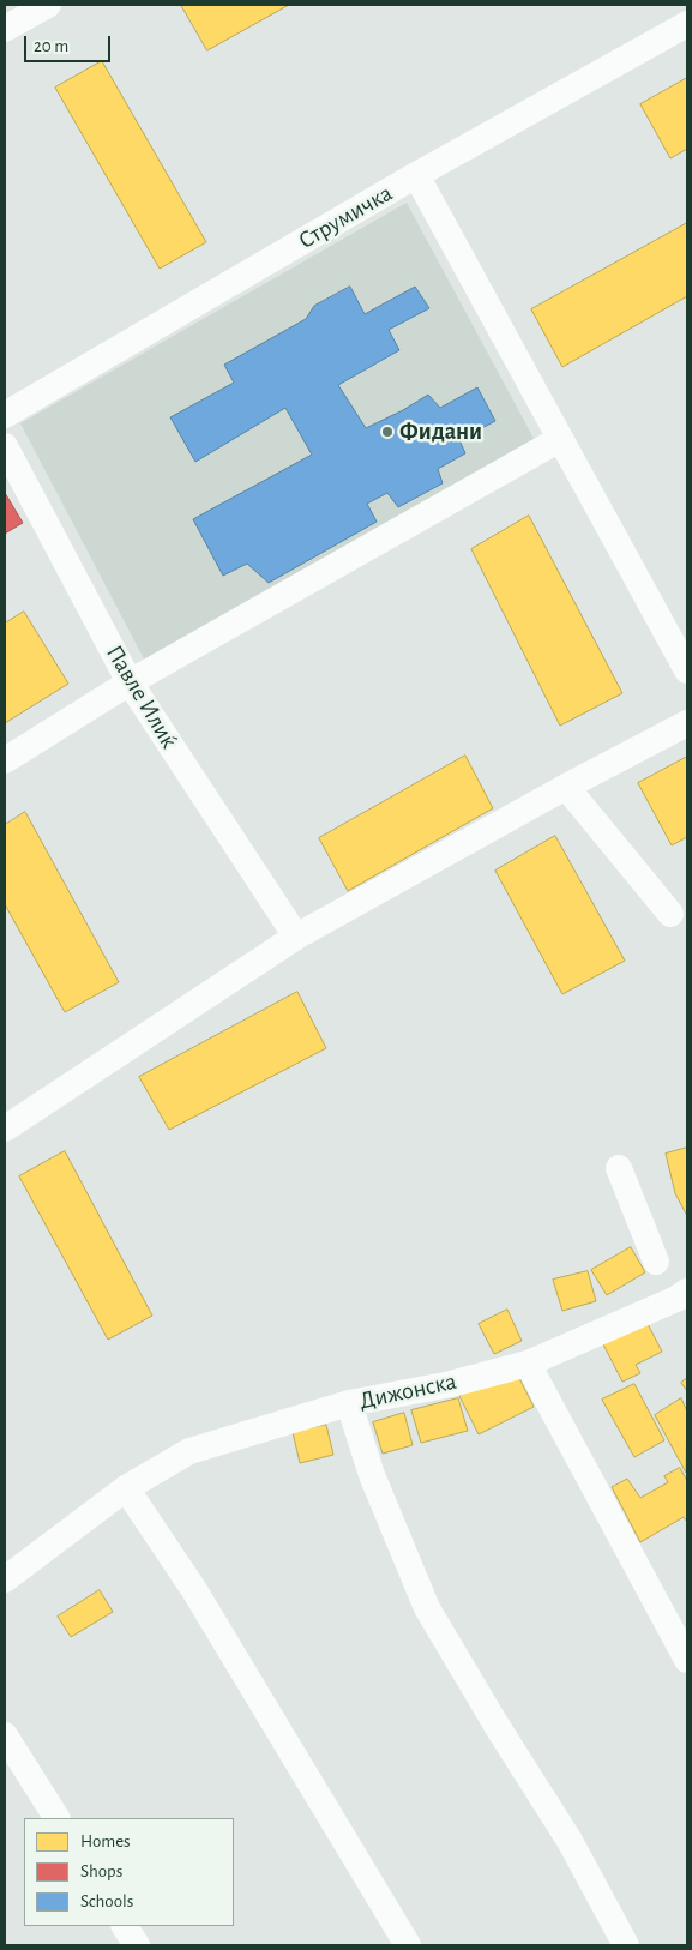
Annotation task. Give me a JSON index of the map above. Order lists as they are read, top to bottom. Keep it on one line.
{"streets":{"street":["Струмичка","Павле Илиќ","Дижонска"]},"places":["Фидани"],"legend":["Homes","Shops","Schools"],"scale_bar":"20 m"}
